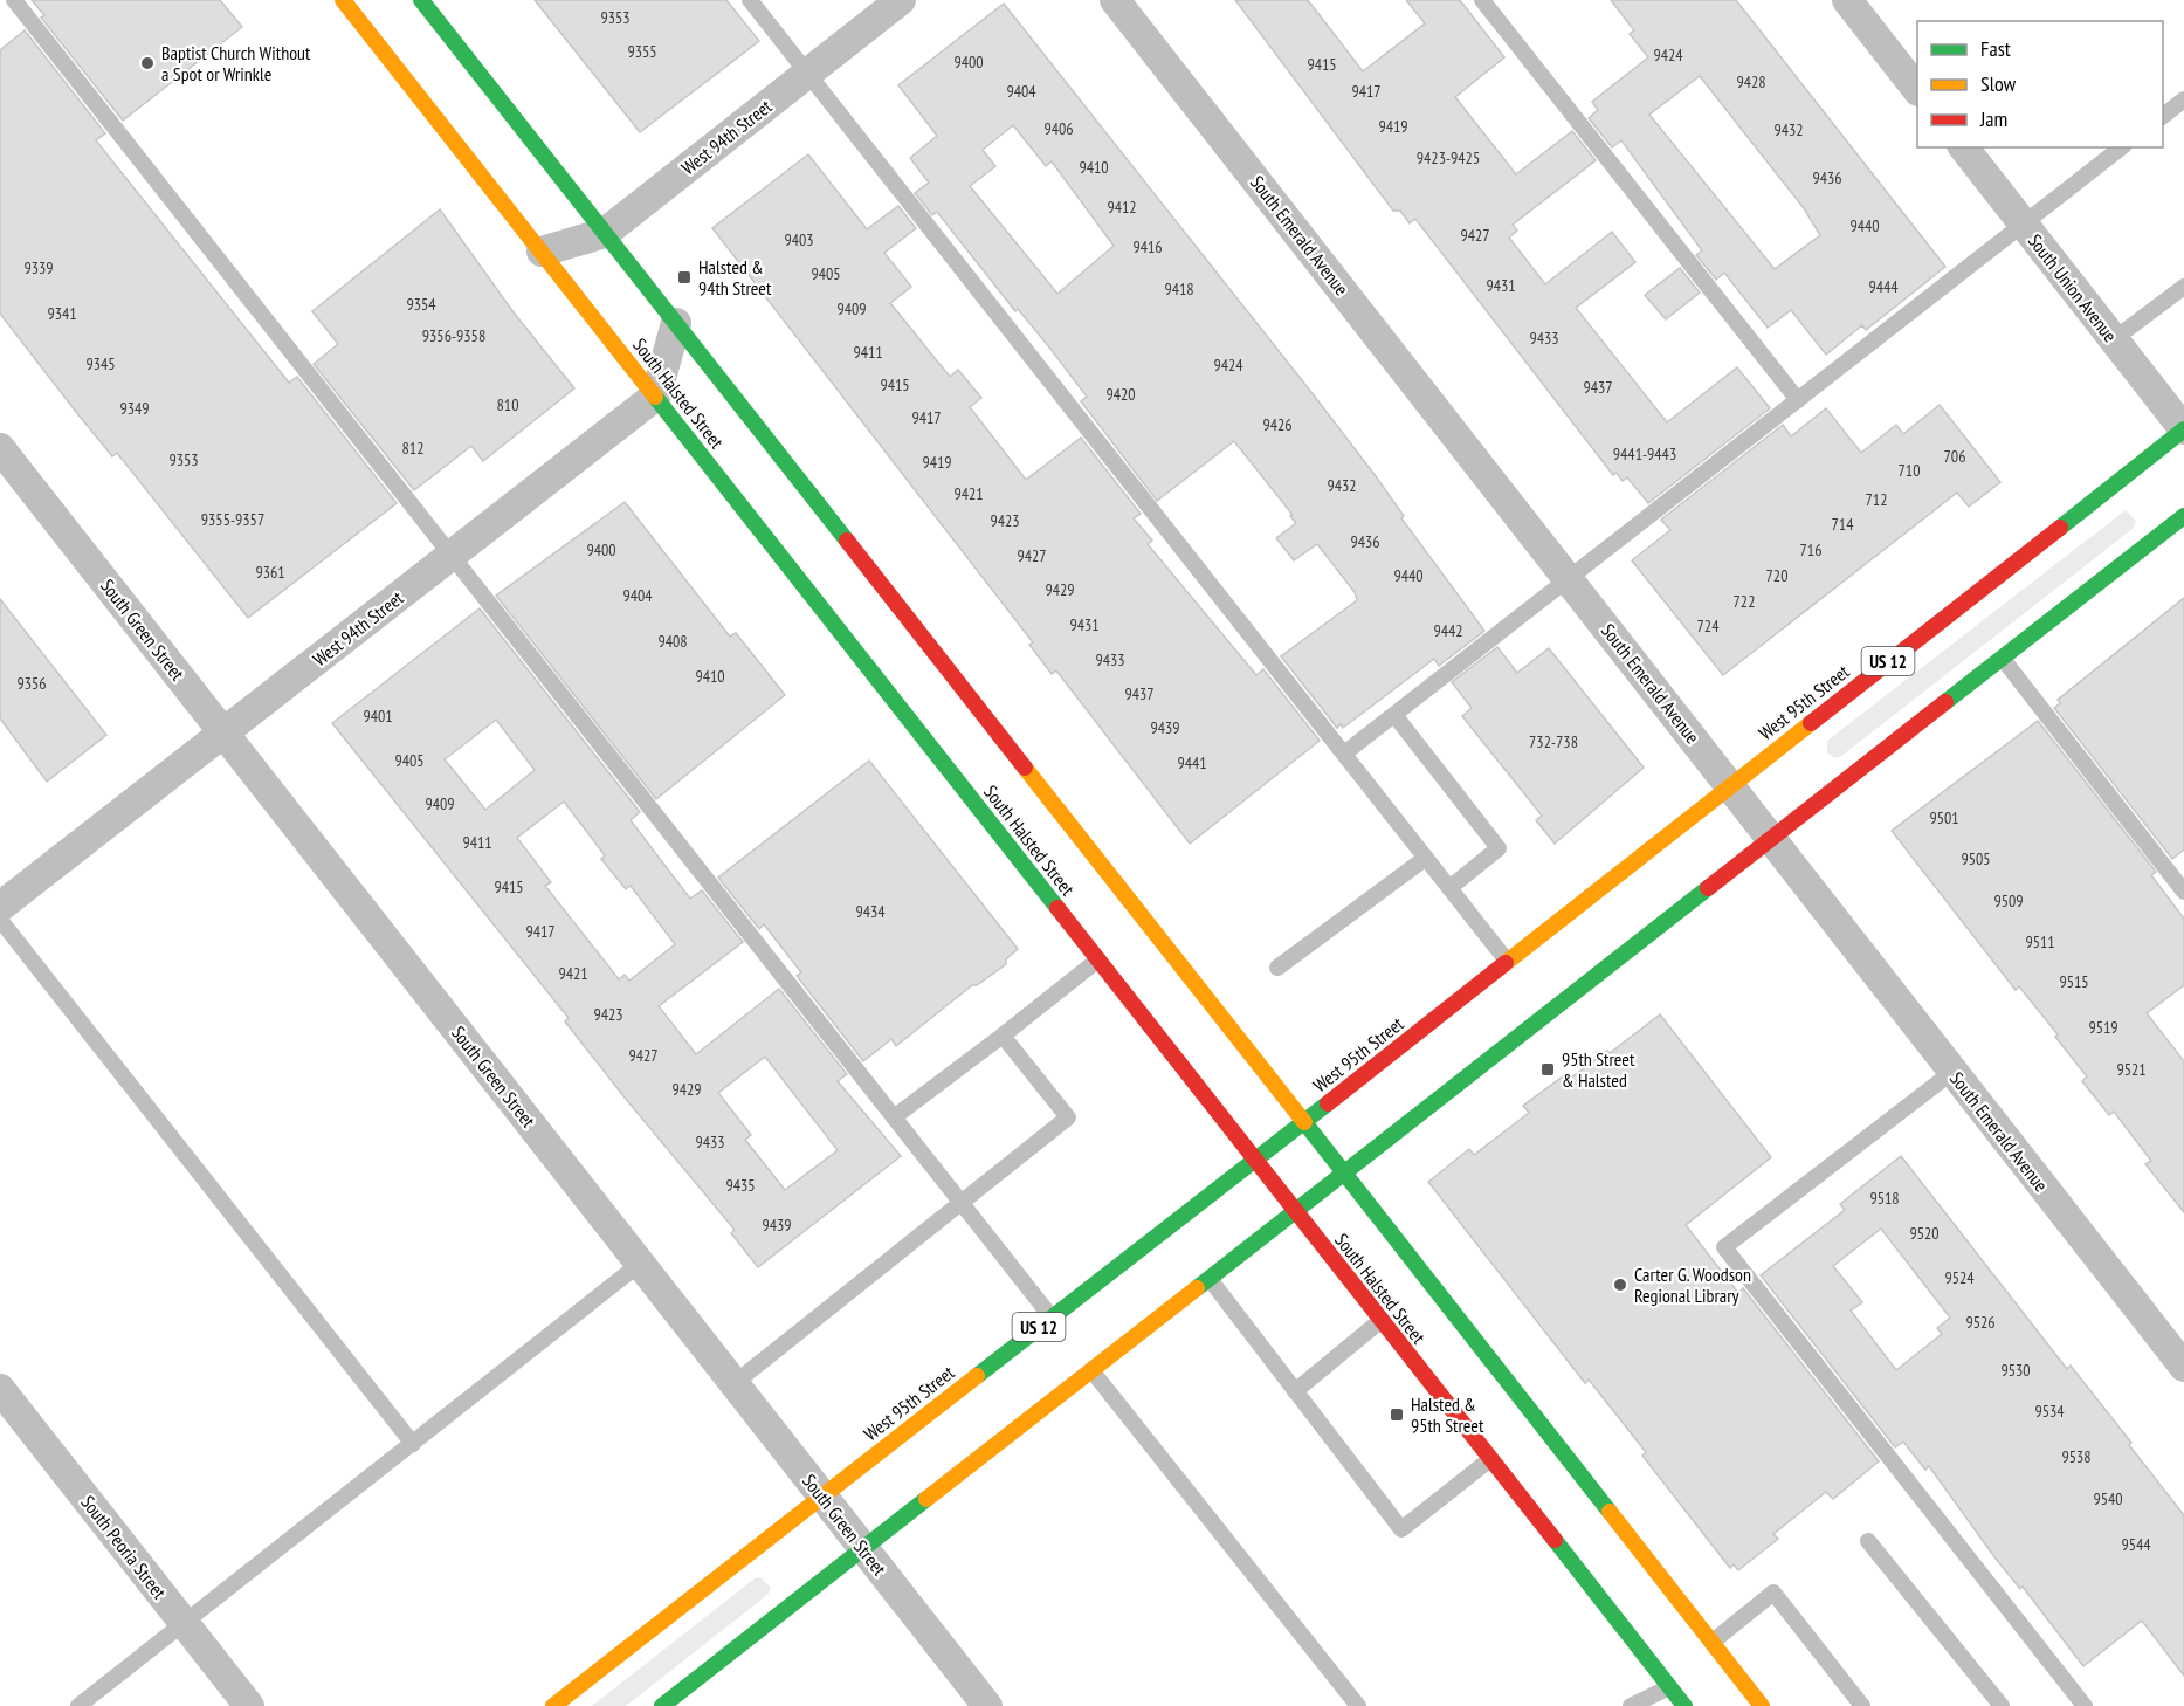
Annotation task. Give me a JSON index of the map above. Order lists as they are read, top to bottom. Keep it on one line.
{"streets":{"main road":["South Halsted Street","US 12","West 95th Street"],"street":["West 94th Street","South Emerald Avenue","South Union Avenue","South Green Street","South Peoria Street"]},"crossings":[["West 94th Street","South Halsted Street"],["West 94th Street","South Green Street"],["South Emerald Avenue","West 95th Street"],["South Union Avenue","West 95th Street"],["South Halsted Street","West 95th Street"],["South Green Street","West 95th Street"]],"places":{"other":["Baptist Church Without a Spot or Wrinkle","Carter G. Woodson Regional Library"],"transit":["Halsted & 94th Street","95th Street & Halsted","Halsted & 95th Street"]},"house_numbers":["9353","9355","9424","9400","9415","9428","9404","9417","9419","9406","9432","9423-9425","9410","9436","9412","9440","9427","9403","9416","9339","9405","9431","9444","9418","9354","9409","9341","9356-9358","9433","9411","9345","9424","9415","9437","9420","810","9349","9417","9426","812","9441-9443","706","9353","9419","710","9432","9421","712","9355-9357","9423","714","9436","9400","716","9427","9361","9440","720","9429","9404","722","9431","724","9442","9408","9433","9410","9356","9437","9401","9439","732-738","9405","9441","9409","9501","9411","9505","9415","9509","9434","9417","9511","9421","9515","9423","9519","9427","9521","9429","9433","9435","9518","9439","9520","9524","9526","9530","9534","9538","9540","9544"],"legend":["Fast","Slow","Jam"]}
